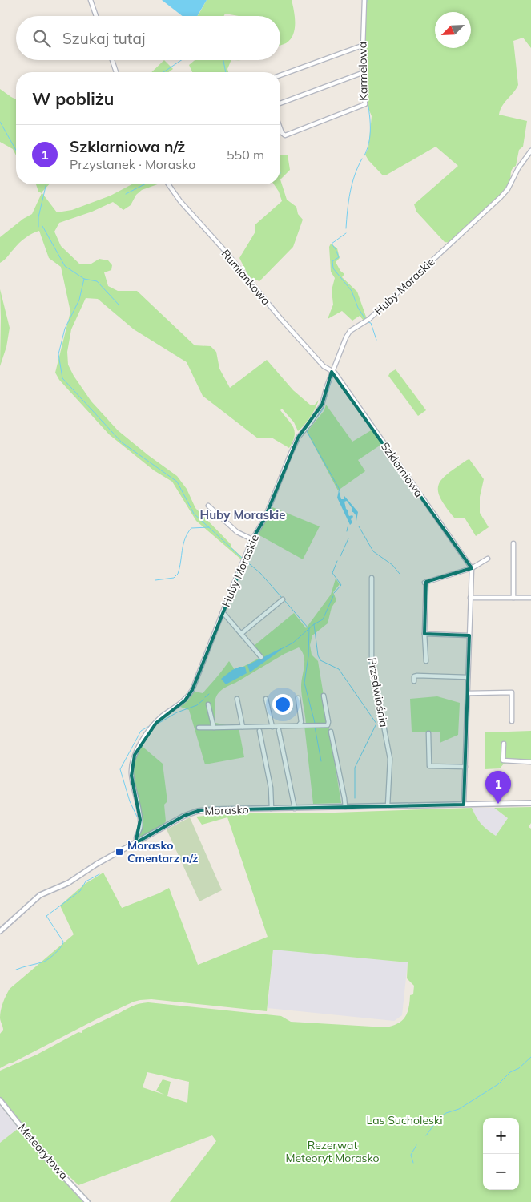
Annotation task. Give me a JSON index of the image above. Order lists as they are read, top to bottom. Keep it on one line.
{"streets":{"street":["Karmelowa","Rumiankowa","Huby Moraskie","Szklarniowa","Przedwiośnia","Morasko","Meteorytowa"]},"crossings":[["Rumiankowa","Huby Moraskie"],["Rumiankowa","Szklarniowa"],["Huby Moraskie","Szklarniowa"],["Huby Moraskie","Morasko"],["Przedwiośnia","Morasko"]],"districts":["Huby Moraskie"],"parks":["Las Sucholeski","Rezerwat Meteoryt Morasko"],"places":{"transit":["Morasko Cmentarz n/ż"]},"north":"bottom left","page":{"search":"Szukaj tutaj","heading":"W pobliżu","list":[{"mark":"1","name":"Szklarniowa n/ż","note":"Przystanek · Morasko","value":"550 m"}],"pins":"1","map_buttons":["+","−"]}}
